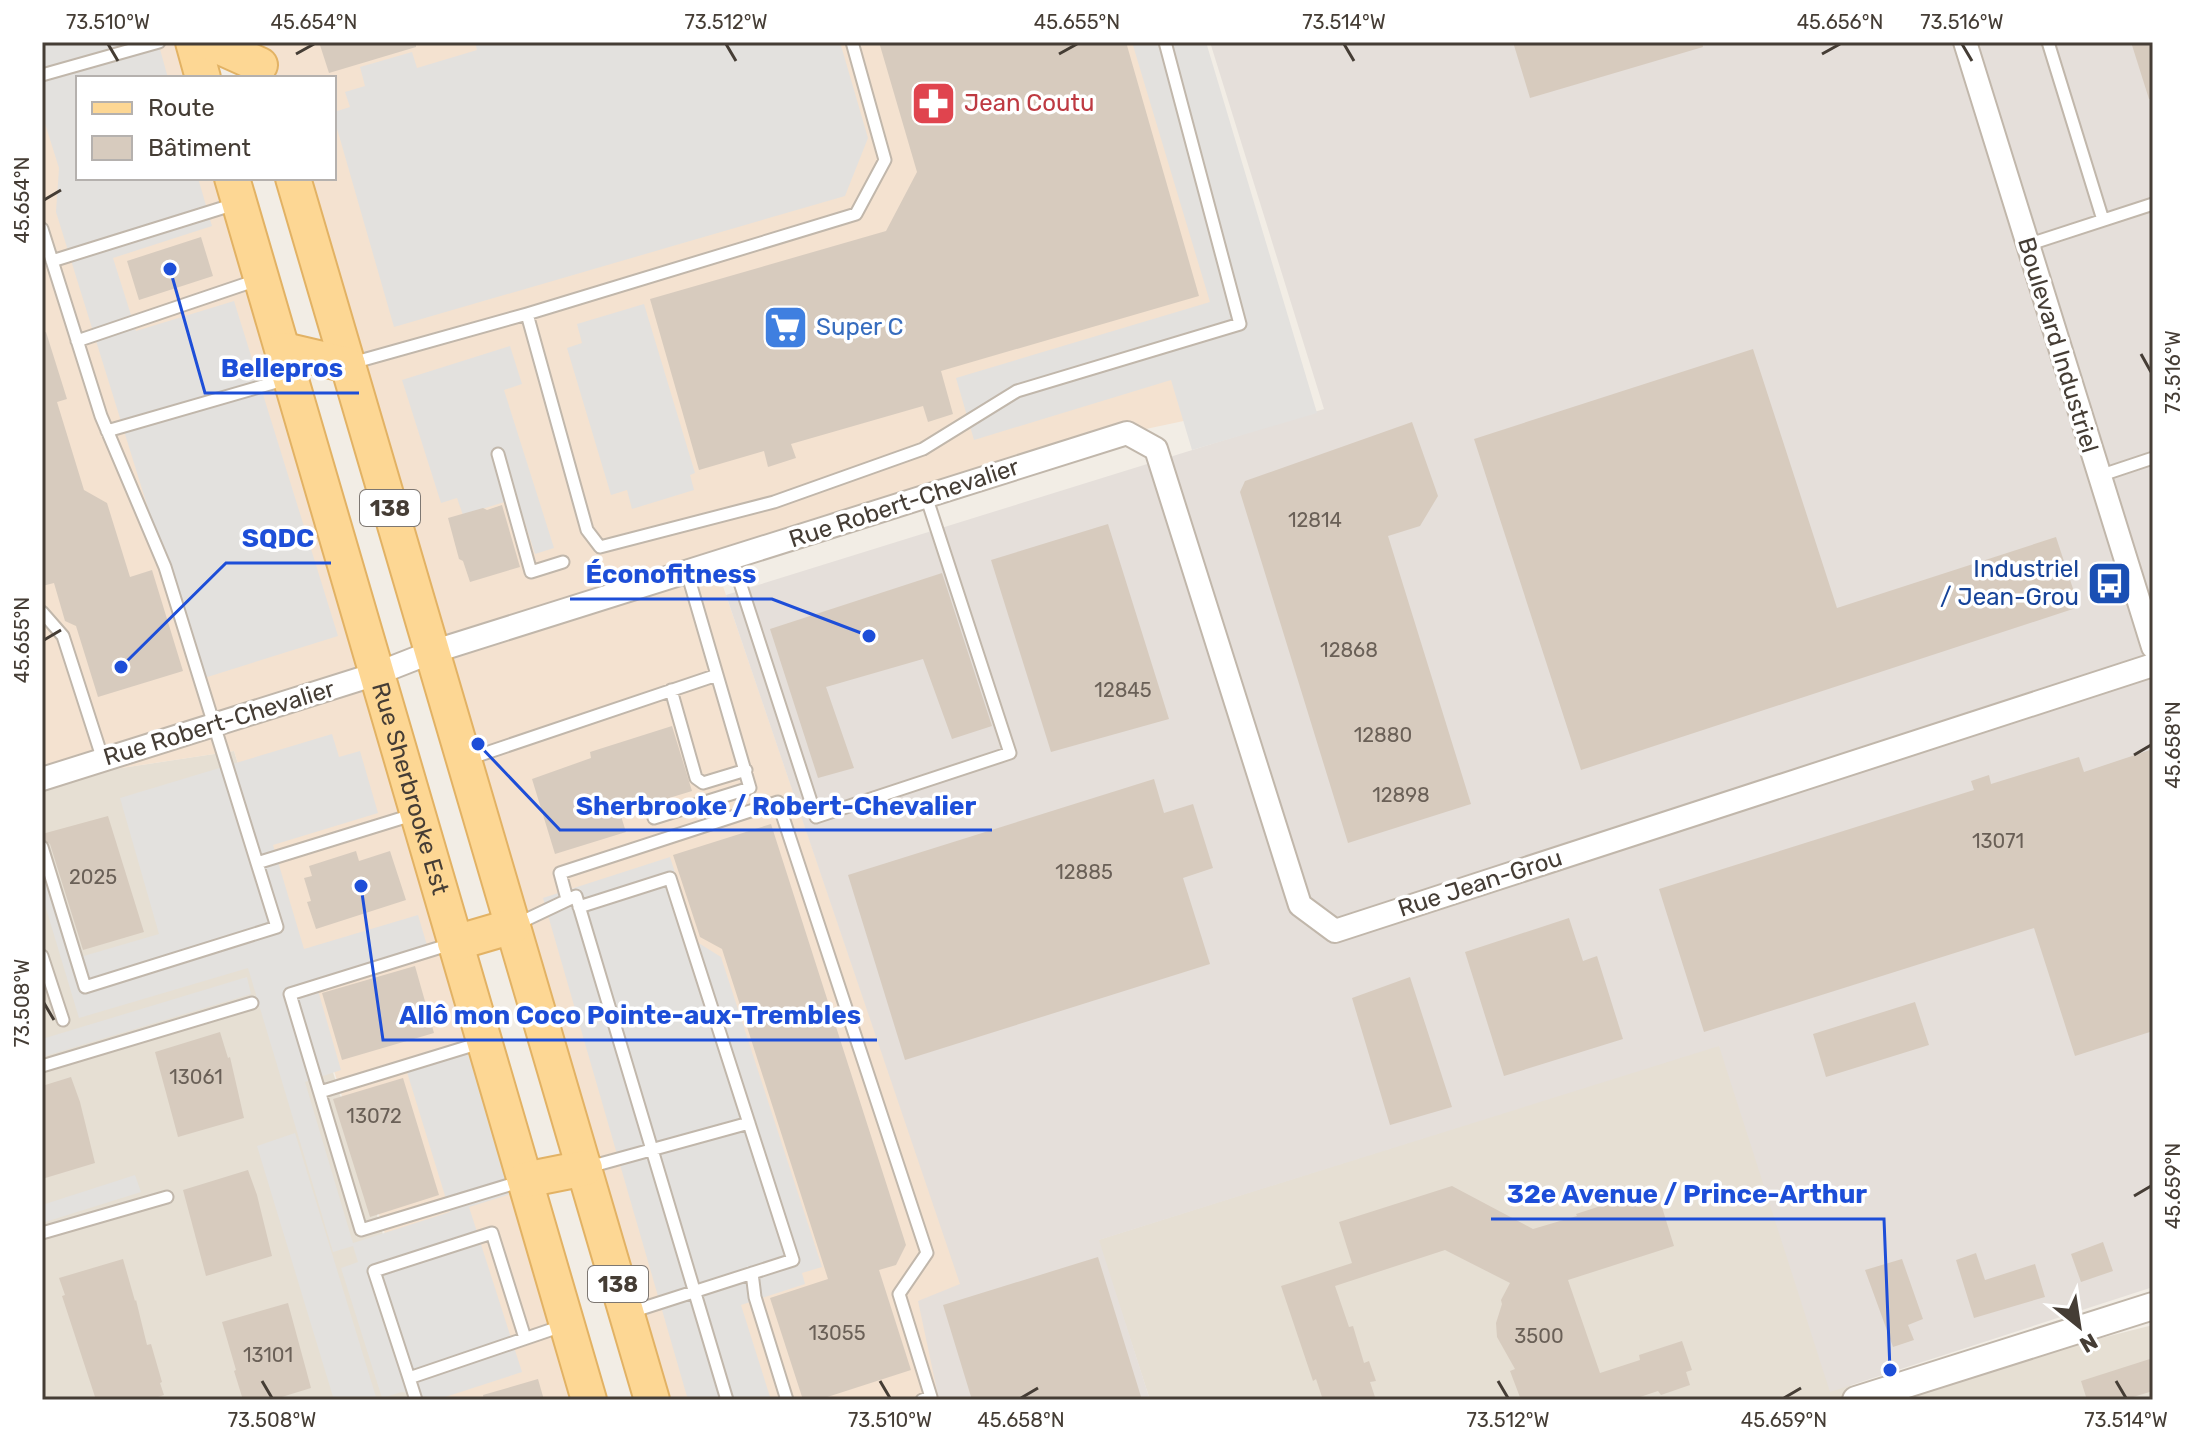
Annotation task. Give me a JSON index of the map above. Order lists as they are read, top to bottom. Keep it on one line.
{"streets":{"main road":["138","Rue Sherbrooke Est"],"street":["Boulevard Industriel","Rue Robert-Chevalier","Rue Jean-Grou"]},"crossings":[["Rue Robert-Chevalier","138"],["Rue Robert-Chevalier","Rue Sherbrooke Est"],["Rue Robert-Chevalier","Rue Jean-Grou"]],"places":{"pharmacy":["Jean Coutu"],"other":["Bellepros","Éconofitness","SQDC","Sherbrooke / Robert-Chevalier","Allô mon Coco Pointe-aux-Trembles","32e Avenue / Prince-Arthur"],"supermarket":["Super C"],"bus stop":["Industriel / Jean-Grou"]},"house_numbers":["12814","12868","12845","12880","12898","13071","12885","2025","13061","13072","13055","3500","13101"],"legend":["Route","Bâtiment"],"north":"bottom right","coordinates":["73.510°W","45.654°N","73.512°W","45.655°N","73.514°W","45.656°N","73.516°W","45.658°N","73.508°W","45.659°N"]}
